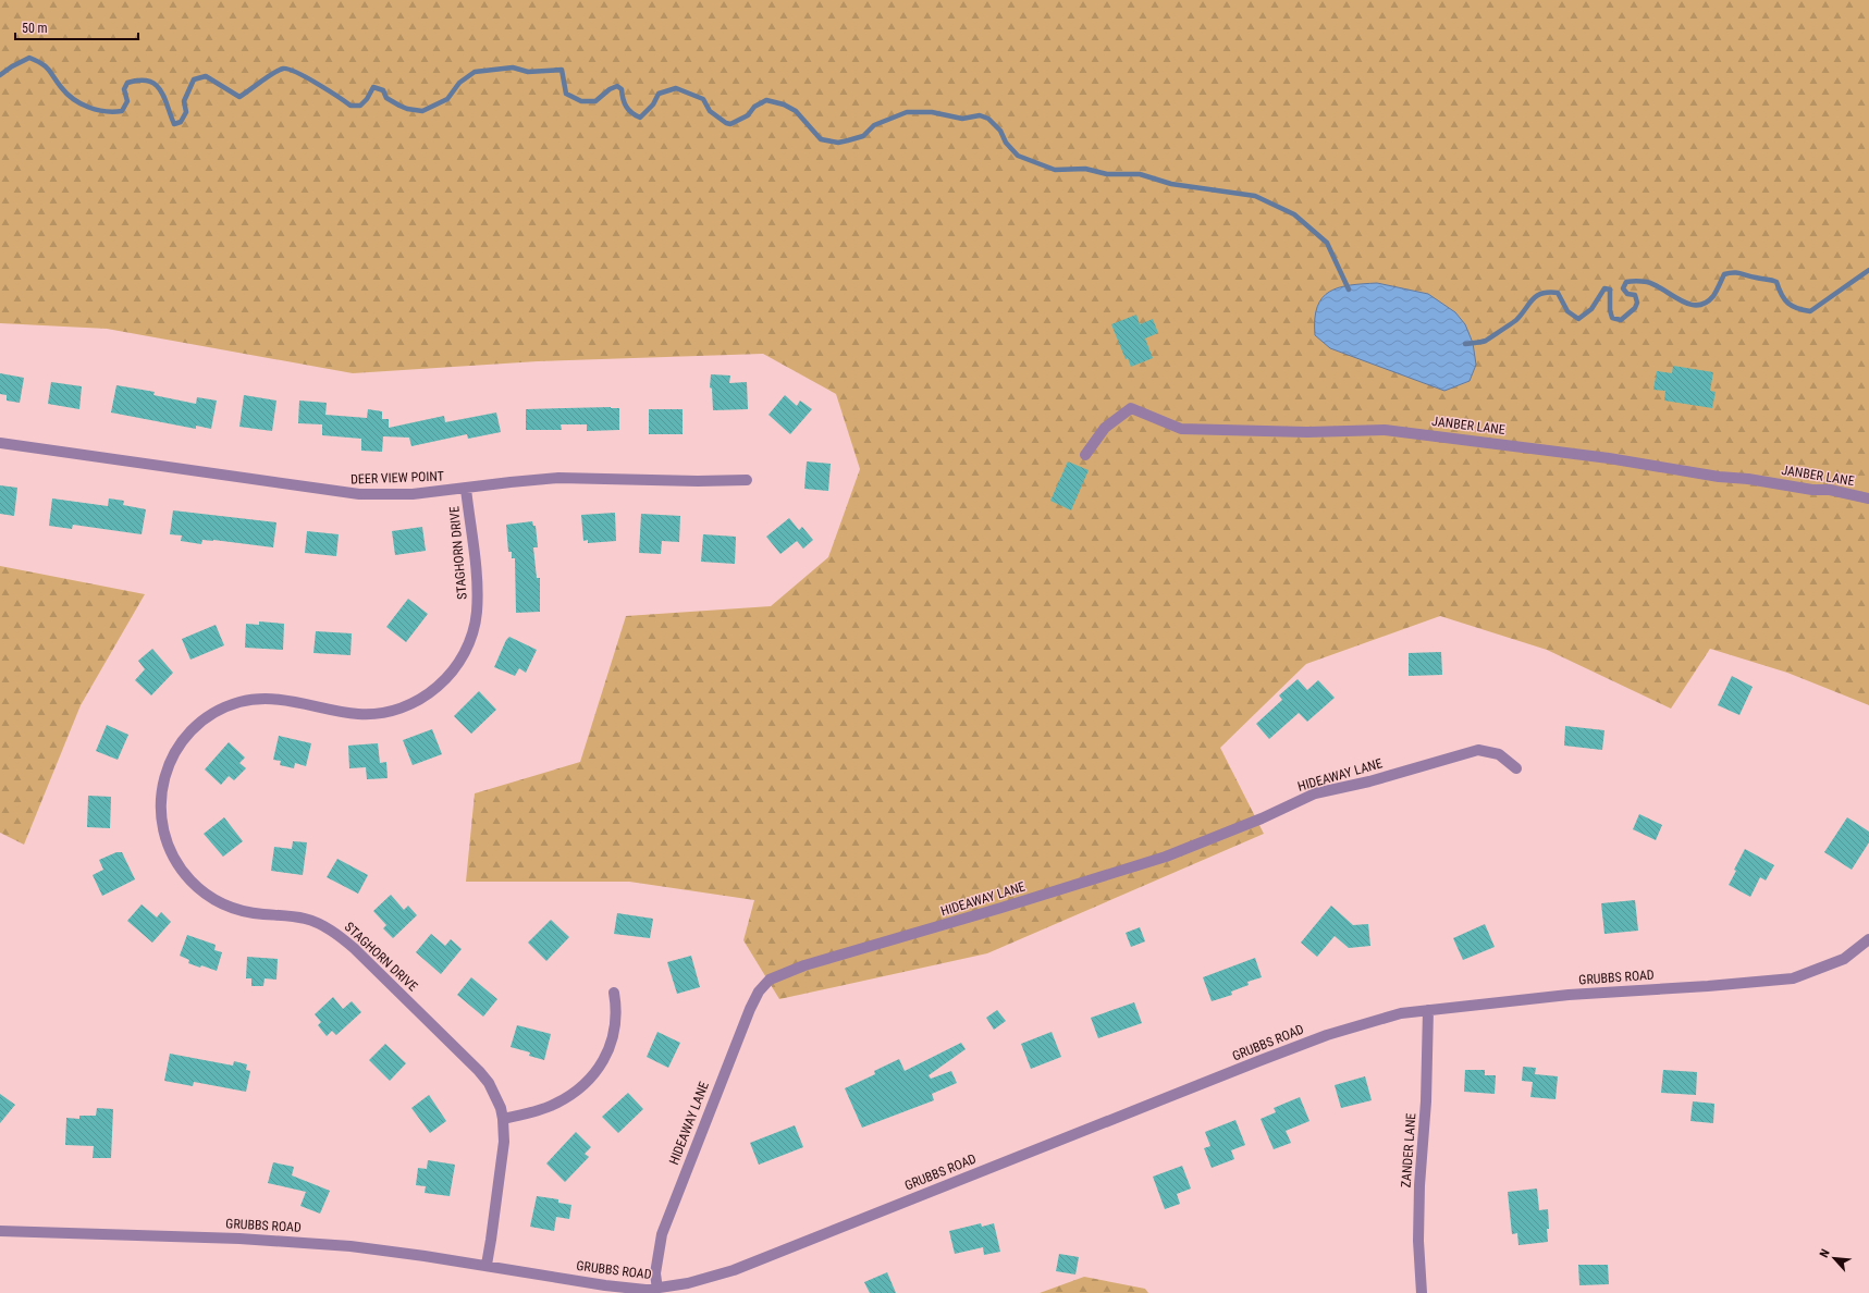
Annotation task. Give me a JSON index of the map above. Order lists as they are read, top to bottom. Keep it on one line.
{"streets":{"street":["JANBER LANE","DEER VIEW POINT","STAGHORN DRIVE","HIDEAWAY LANE","GRUBBS ROAD","ZANDER LANE"]},"crossings":[["DEER VIEW POINT","STAGHORN DRIVE"],["STAGHORN DRIVE","GRUBBS ROAD"],["HIDEAWAY LANE","GRUBBS ROAD"],["GRUBBS ROAD","ZANDER LANE"]],"scale_bar":"50 m","north":"top left"}
